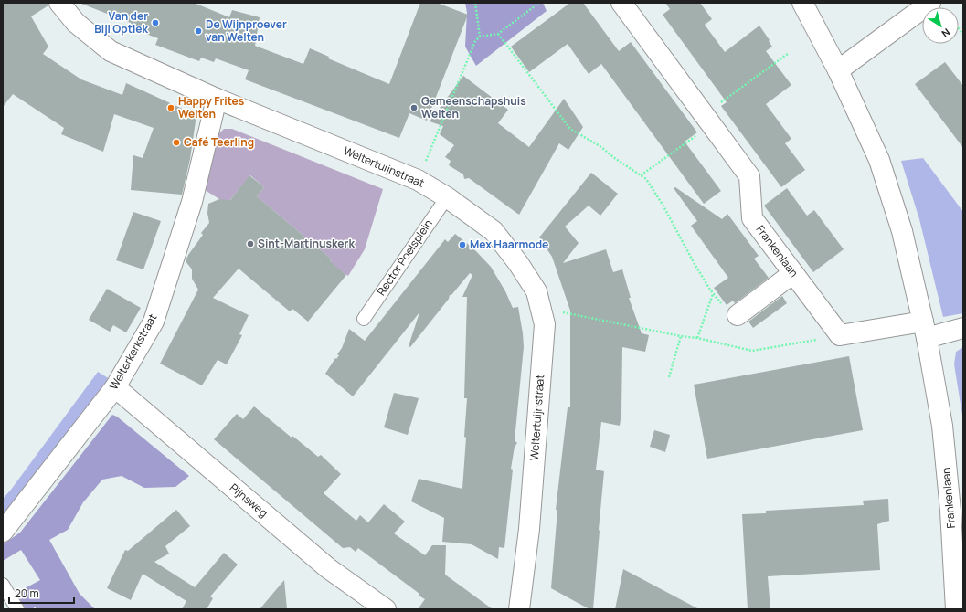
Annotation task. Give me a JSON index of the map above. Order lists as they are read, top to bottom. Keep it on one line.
{"streets":{"street":["Weltertuijnstraat","Frankenlaan","Welterkerkstraat","Pijnsweg"],"lane":["Rector Poelsplein"]},"crossings":[["Weltertuijnstraat","Rector Poelsplein"],["Weltertuijnstraat","Welterkerkstraat"],["Welterkerkstraat","Pijnsweg"]],"places":["Van der Bijl Optiek","De Wijnproever van Welten","Happy Frites Welten","Gemeenschapshuis Welten","Café Teerling","Sint-Martinuskerk","Mex Haarmode"],"scale_bar":"20 m","north":"bottom right"}
